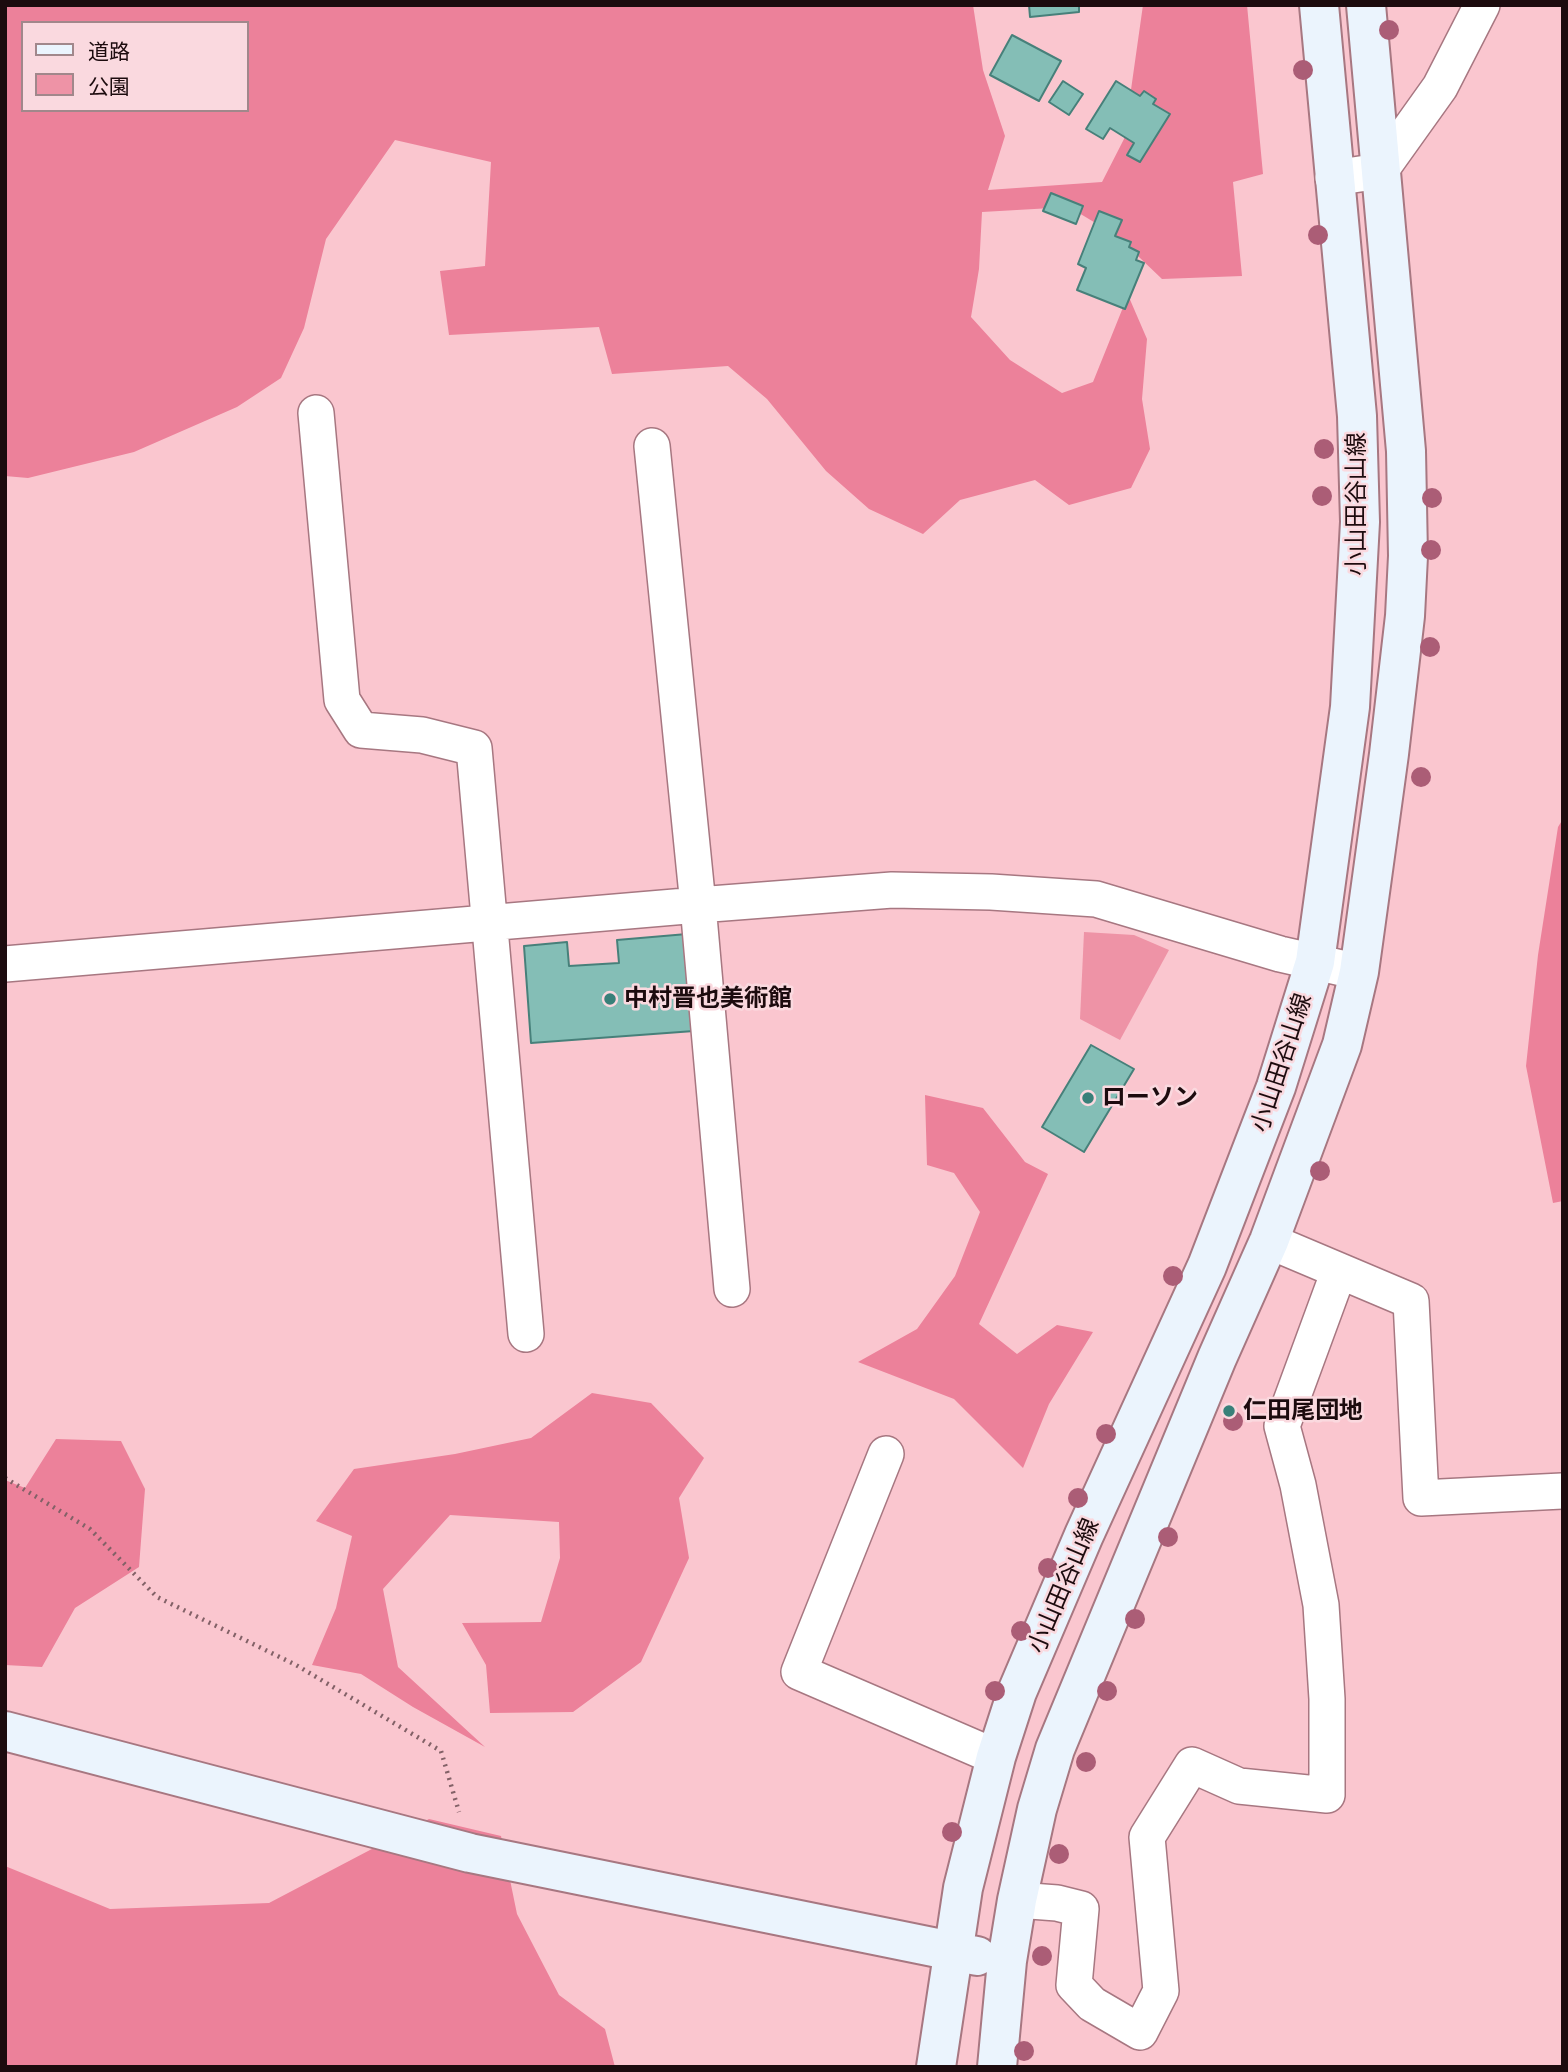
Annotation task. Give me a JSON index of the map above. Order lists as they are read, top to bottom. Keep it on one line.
{"streets":{"main road":["小山田谷山線"]},"places":["中村晋也美術館","ローソン","仁田尾団地"],"legend":["道路","公園"]}
